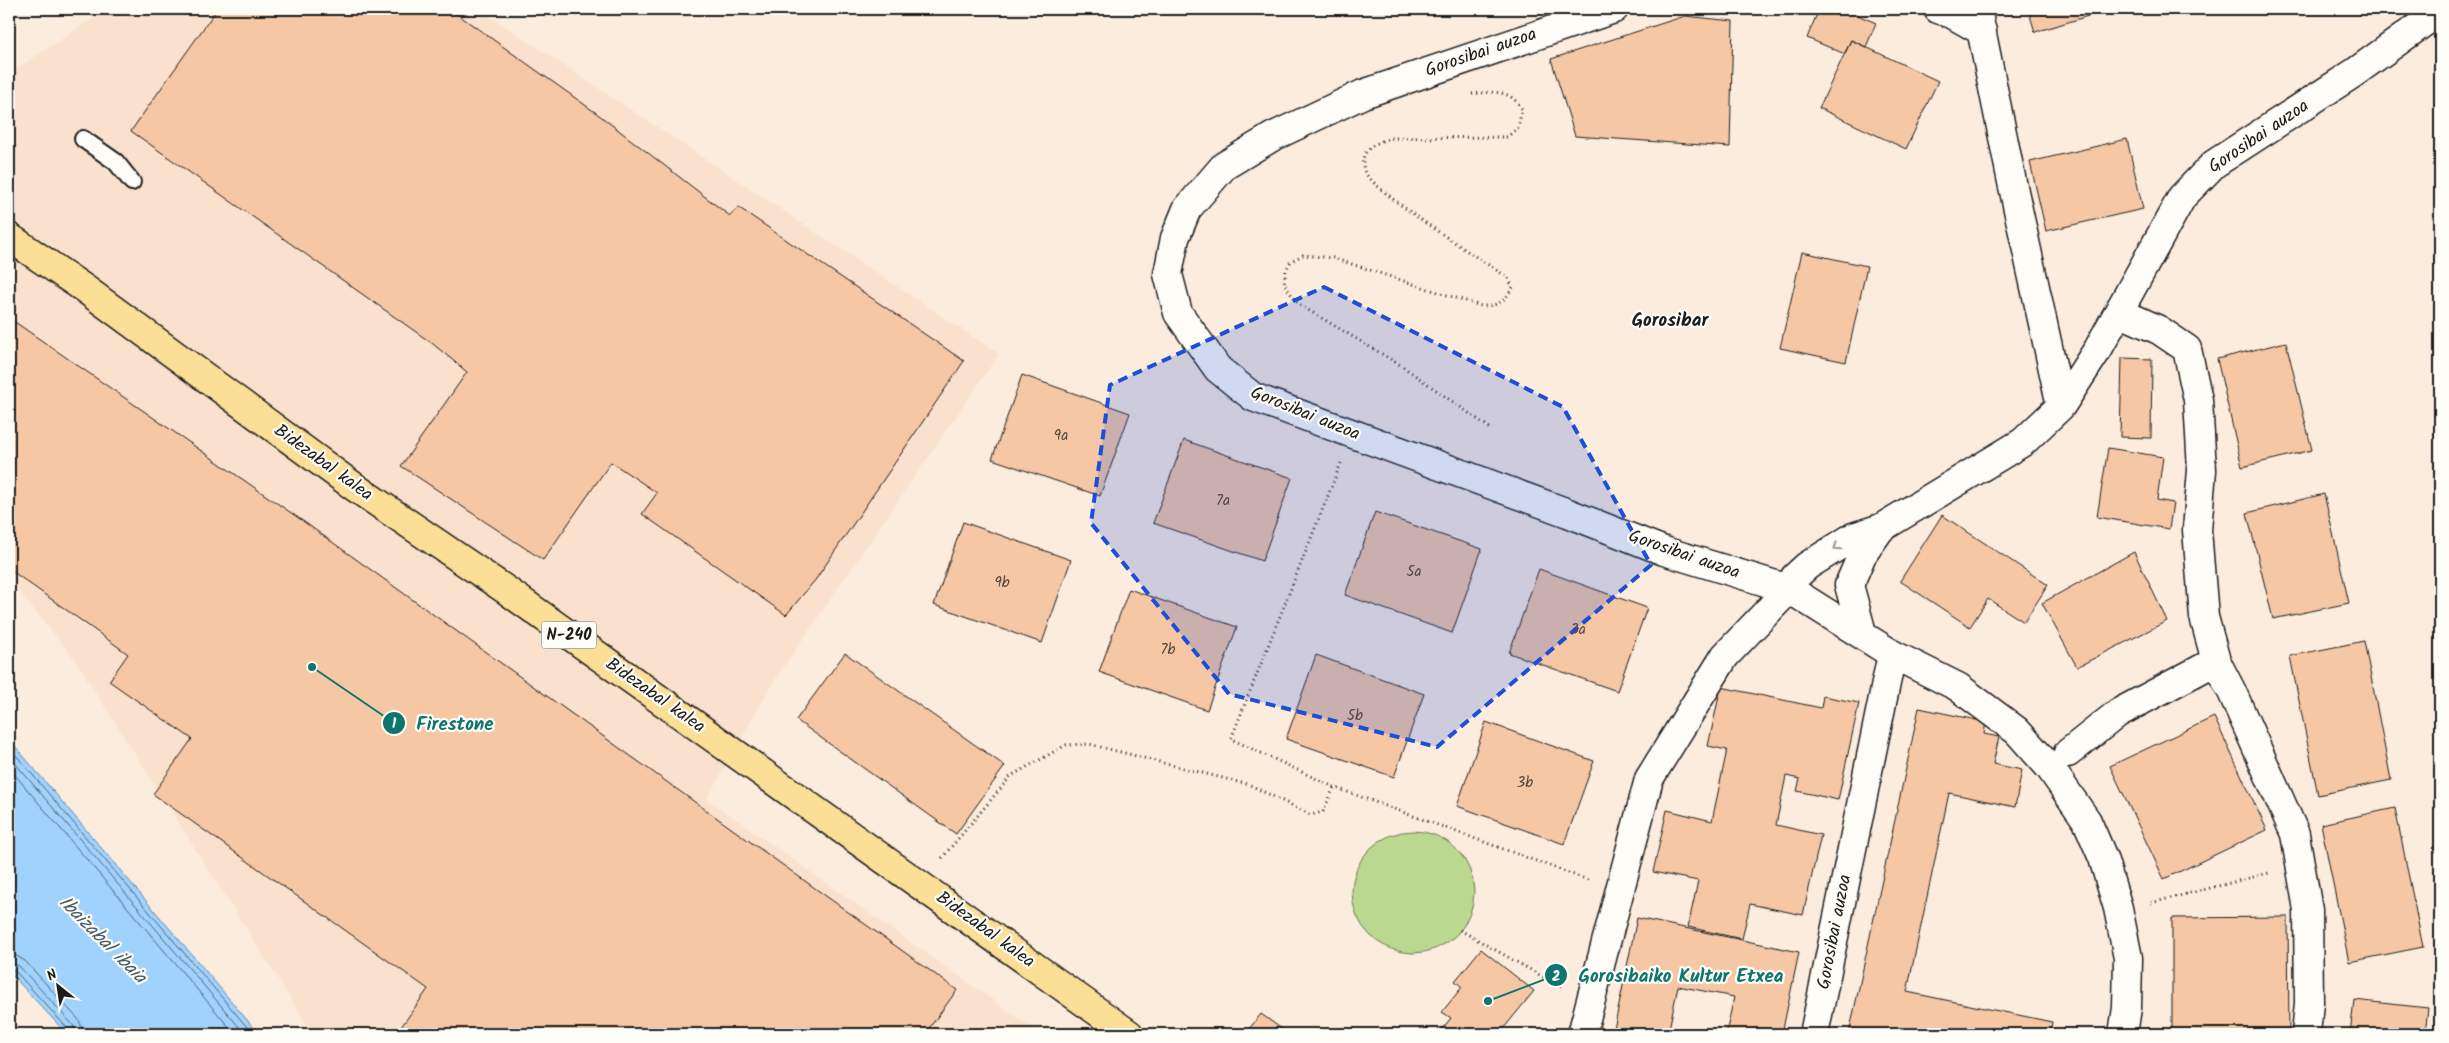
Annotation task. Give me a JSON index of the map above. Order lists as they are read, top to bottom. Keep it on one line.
{"streets":{"highway":["Bidezabal kalea","N-240"],"street":["Gorosibai auzoa"]},"districts":["Gorosibar"],"water":["Ibaizabal ibaia"],"places":["Firestone","Gorosibaiko Kultur Etxea"],"house_numbers":["9a","7a","5a","9b","3a","7b","5b","3b"],"north":"top left"}
